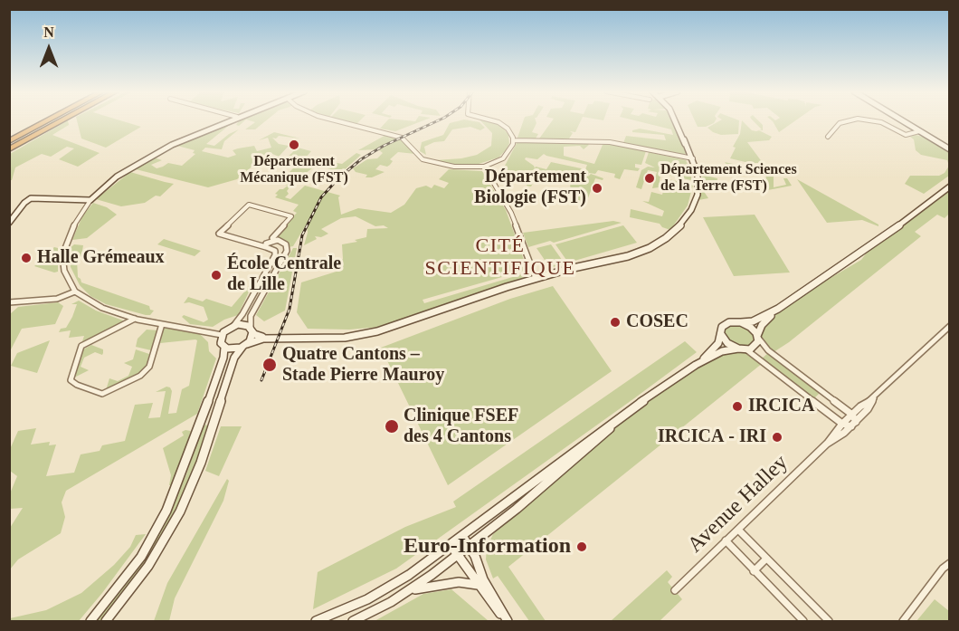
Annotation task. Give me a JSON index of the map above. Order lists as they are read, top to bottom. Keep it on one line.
{"streets":{"street":["Avenue Halley"]},"districts":["CITÉ SCIENTIFIQUE"],"places":["Département Mécanique (FST)","Département Sciences de la Terre (FST)","Département Biologie (FST)","Halle Grémeaux","École Centrale de Lille","COSEC","Quatre Cantons – Stade Pierre Mauroy","IRCICA","Clinique FSEF des 4 Cantons","IRCICA - IRI","Euro-Information"],"north":"top"}
